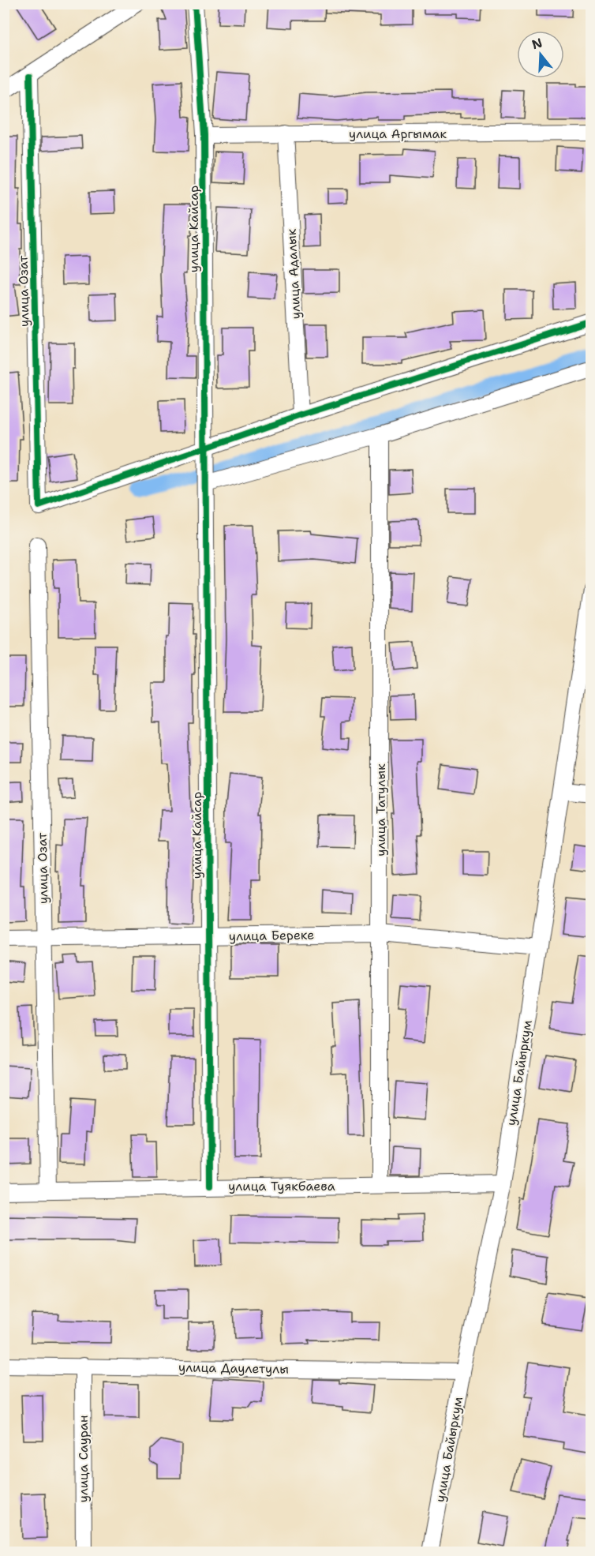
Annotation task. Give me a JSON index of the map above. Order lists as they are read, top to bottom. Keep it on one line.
{"streets":{"street":["улица Аргымак","улица Кайсар","улица Адалык","улица Озат","улица Татулык","улица Береке","улица Байыркум","улица Туякбаева","улица Даулетулы","улица Сауран"]},"crossings":[["улица Аргымак","улица Кайсар"],["улица Аргымак","улица Адалык"],["улица Кайсар","улица Озат"],["улица Кайсар","улица Береке"],["улица Кайсар","улица Туякбаева"],["улица Озат","улица Береке"],["улица Озат","улица Туякбаева"],["улица Татулык","улица Береке"],["улица Татулык","улица Туякбаева"],["улица Береке","улица Байыркум"],["улица Байыркум","улица Туякбаева"],["улица Байыркум","улица Даулетулы"],["улица Даулетулы","улица Сауран"]],"north":"top"}
